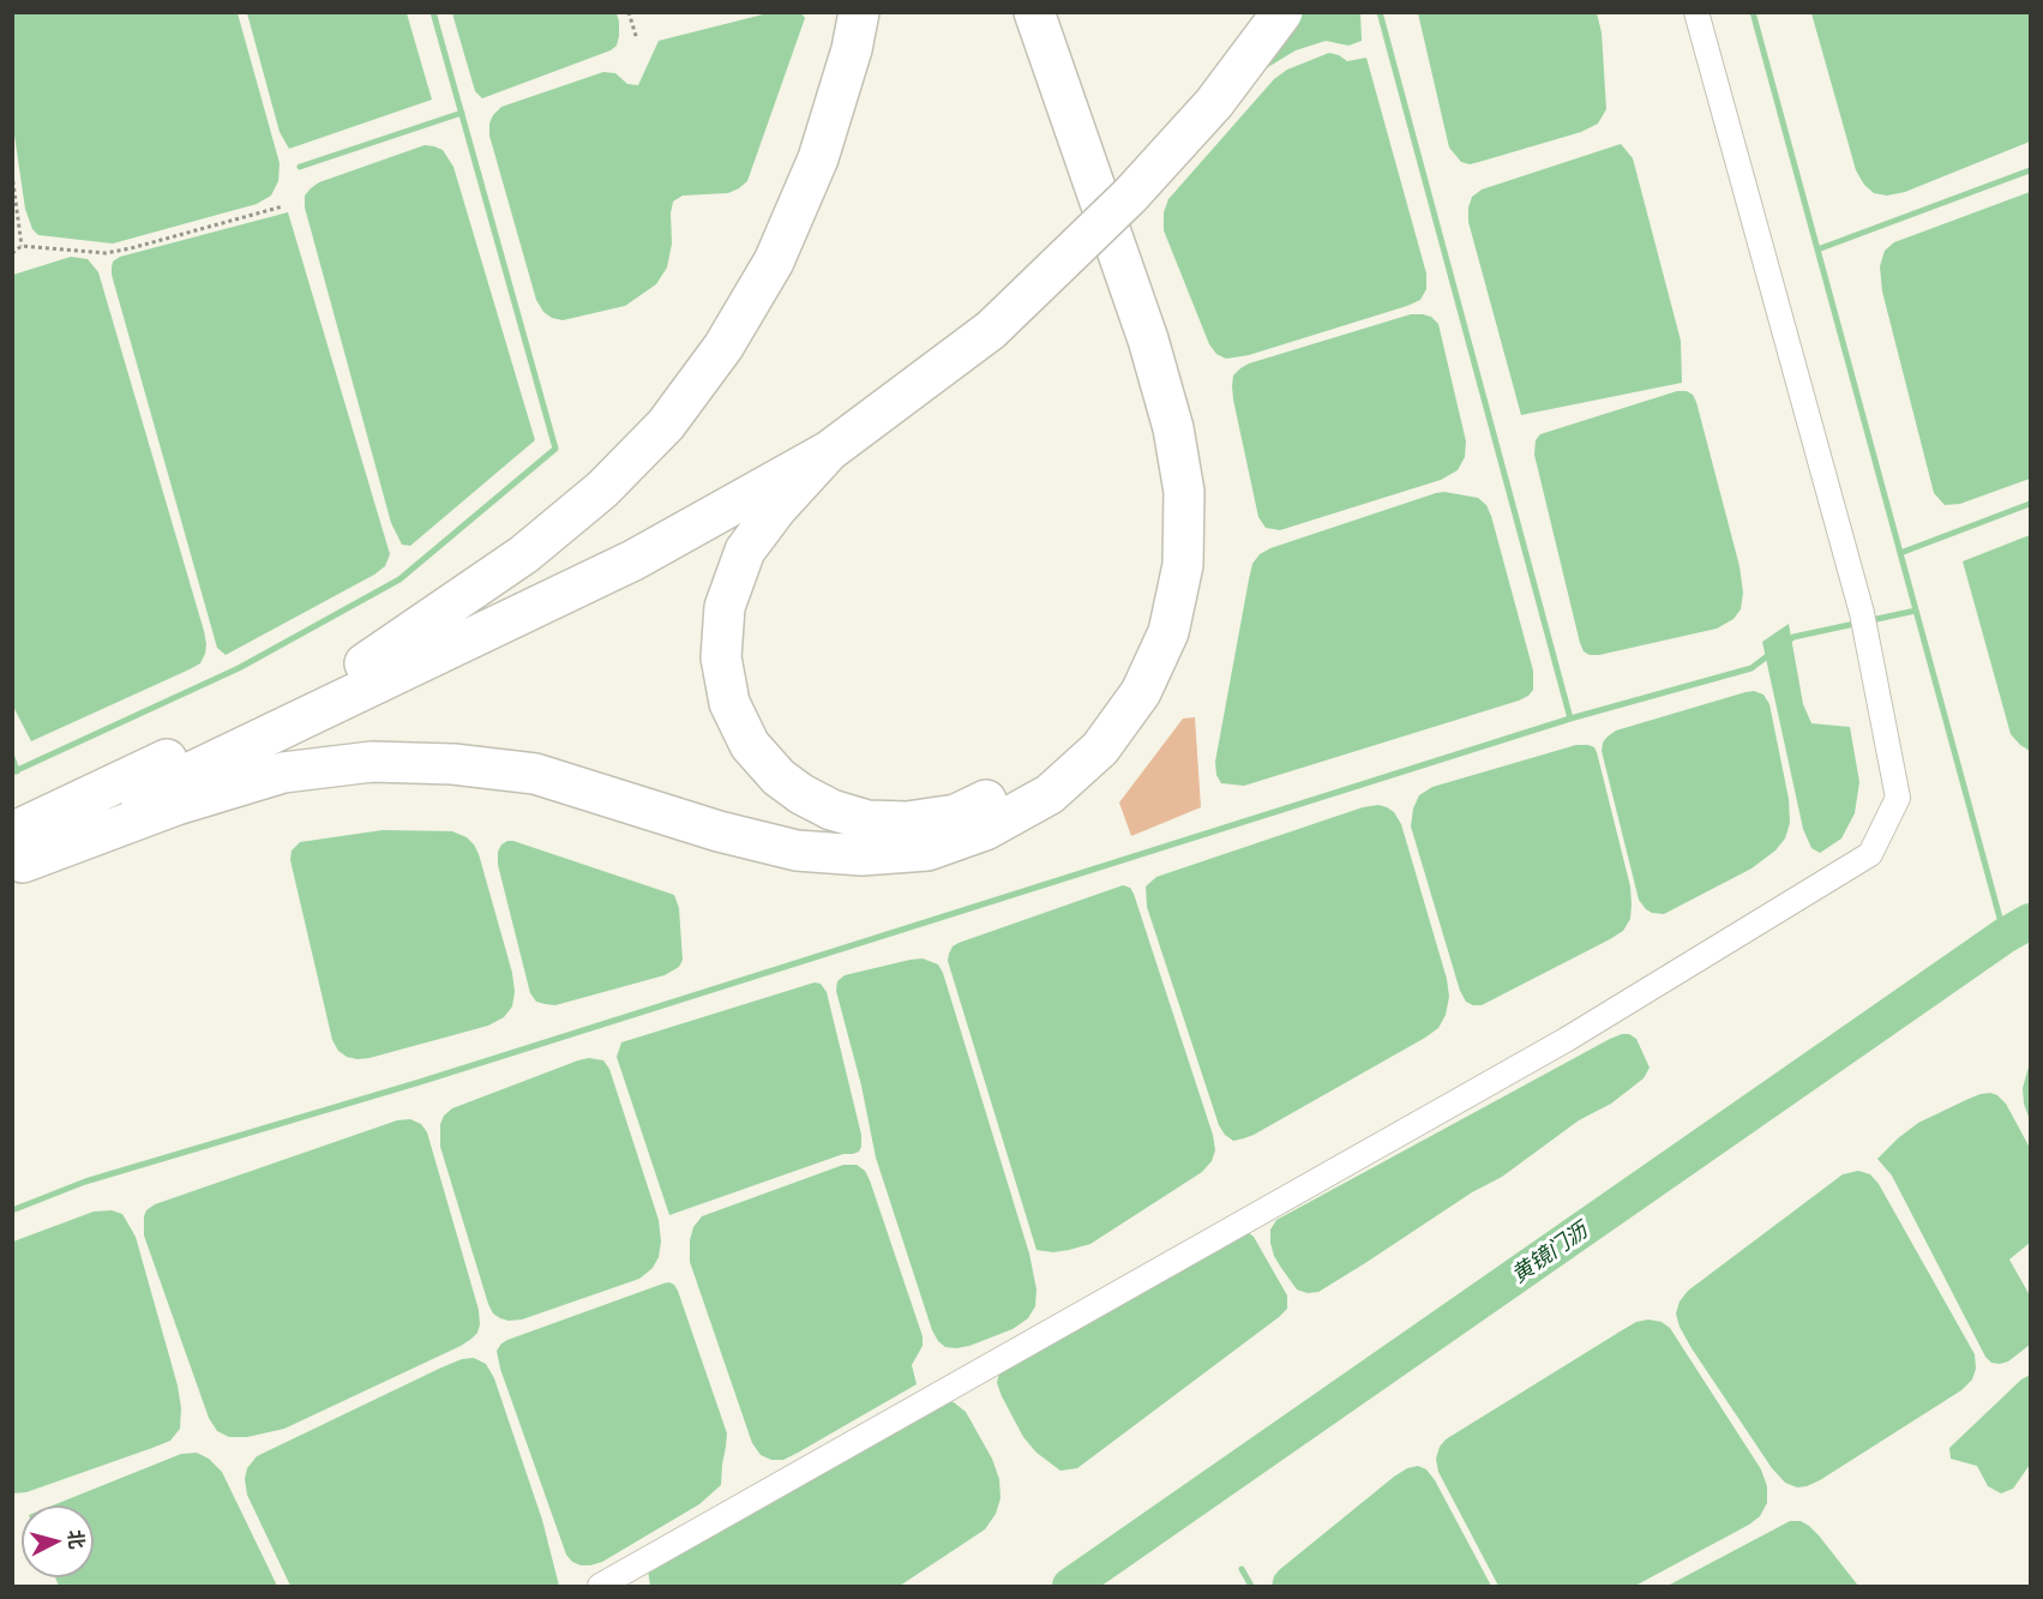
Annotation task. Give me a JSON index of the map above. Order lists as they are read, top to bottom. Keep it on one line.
{"water":["黄镜门沥"],"north":"right"}
